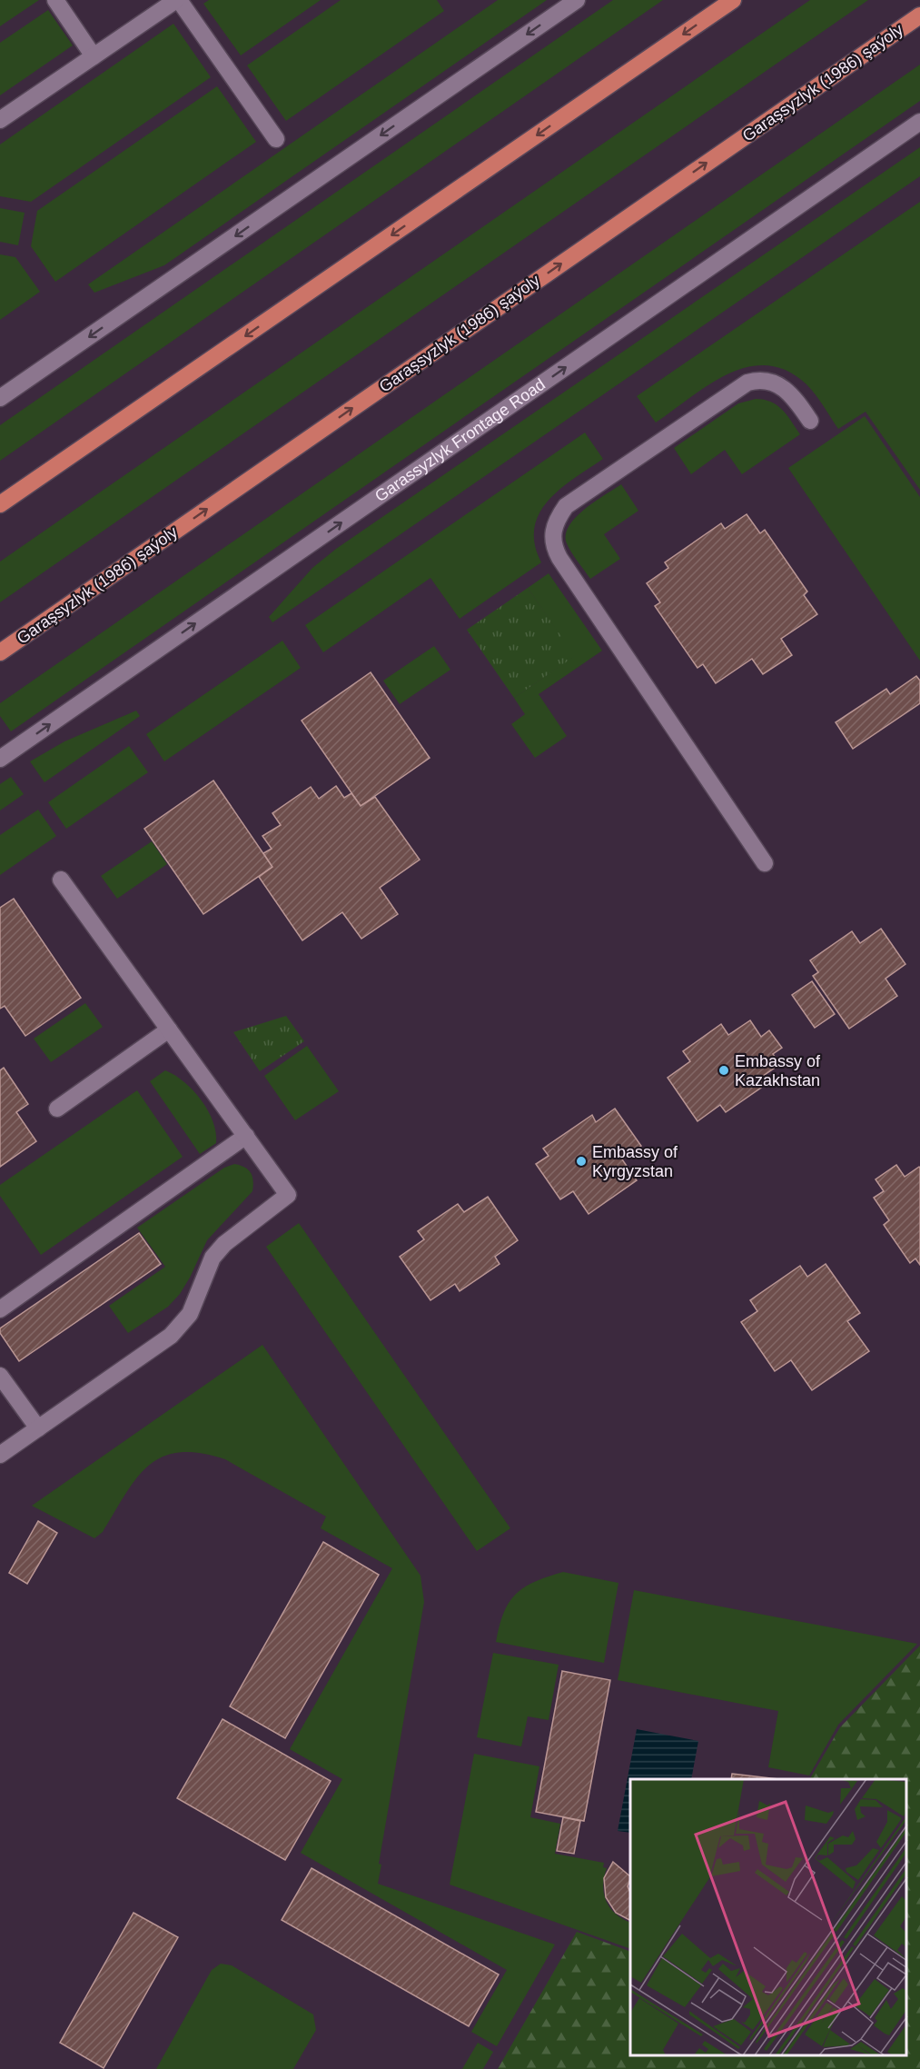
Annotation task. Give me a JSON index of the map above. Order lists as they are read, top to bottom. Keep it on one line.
{"streets":{"main road":["Garaşsyzlyk (1986) şaýoly"],"street":["Garassyzlyk Frontage Road"]},"one_way":["Garassyzlyk Frontage Road"],"places":["Embassy of Kazakhstan","Embassy of Kyrgyzstan"]}
